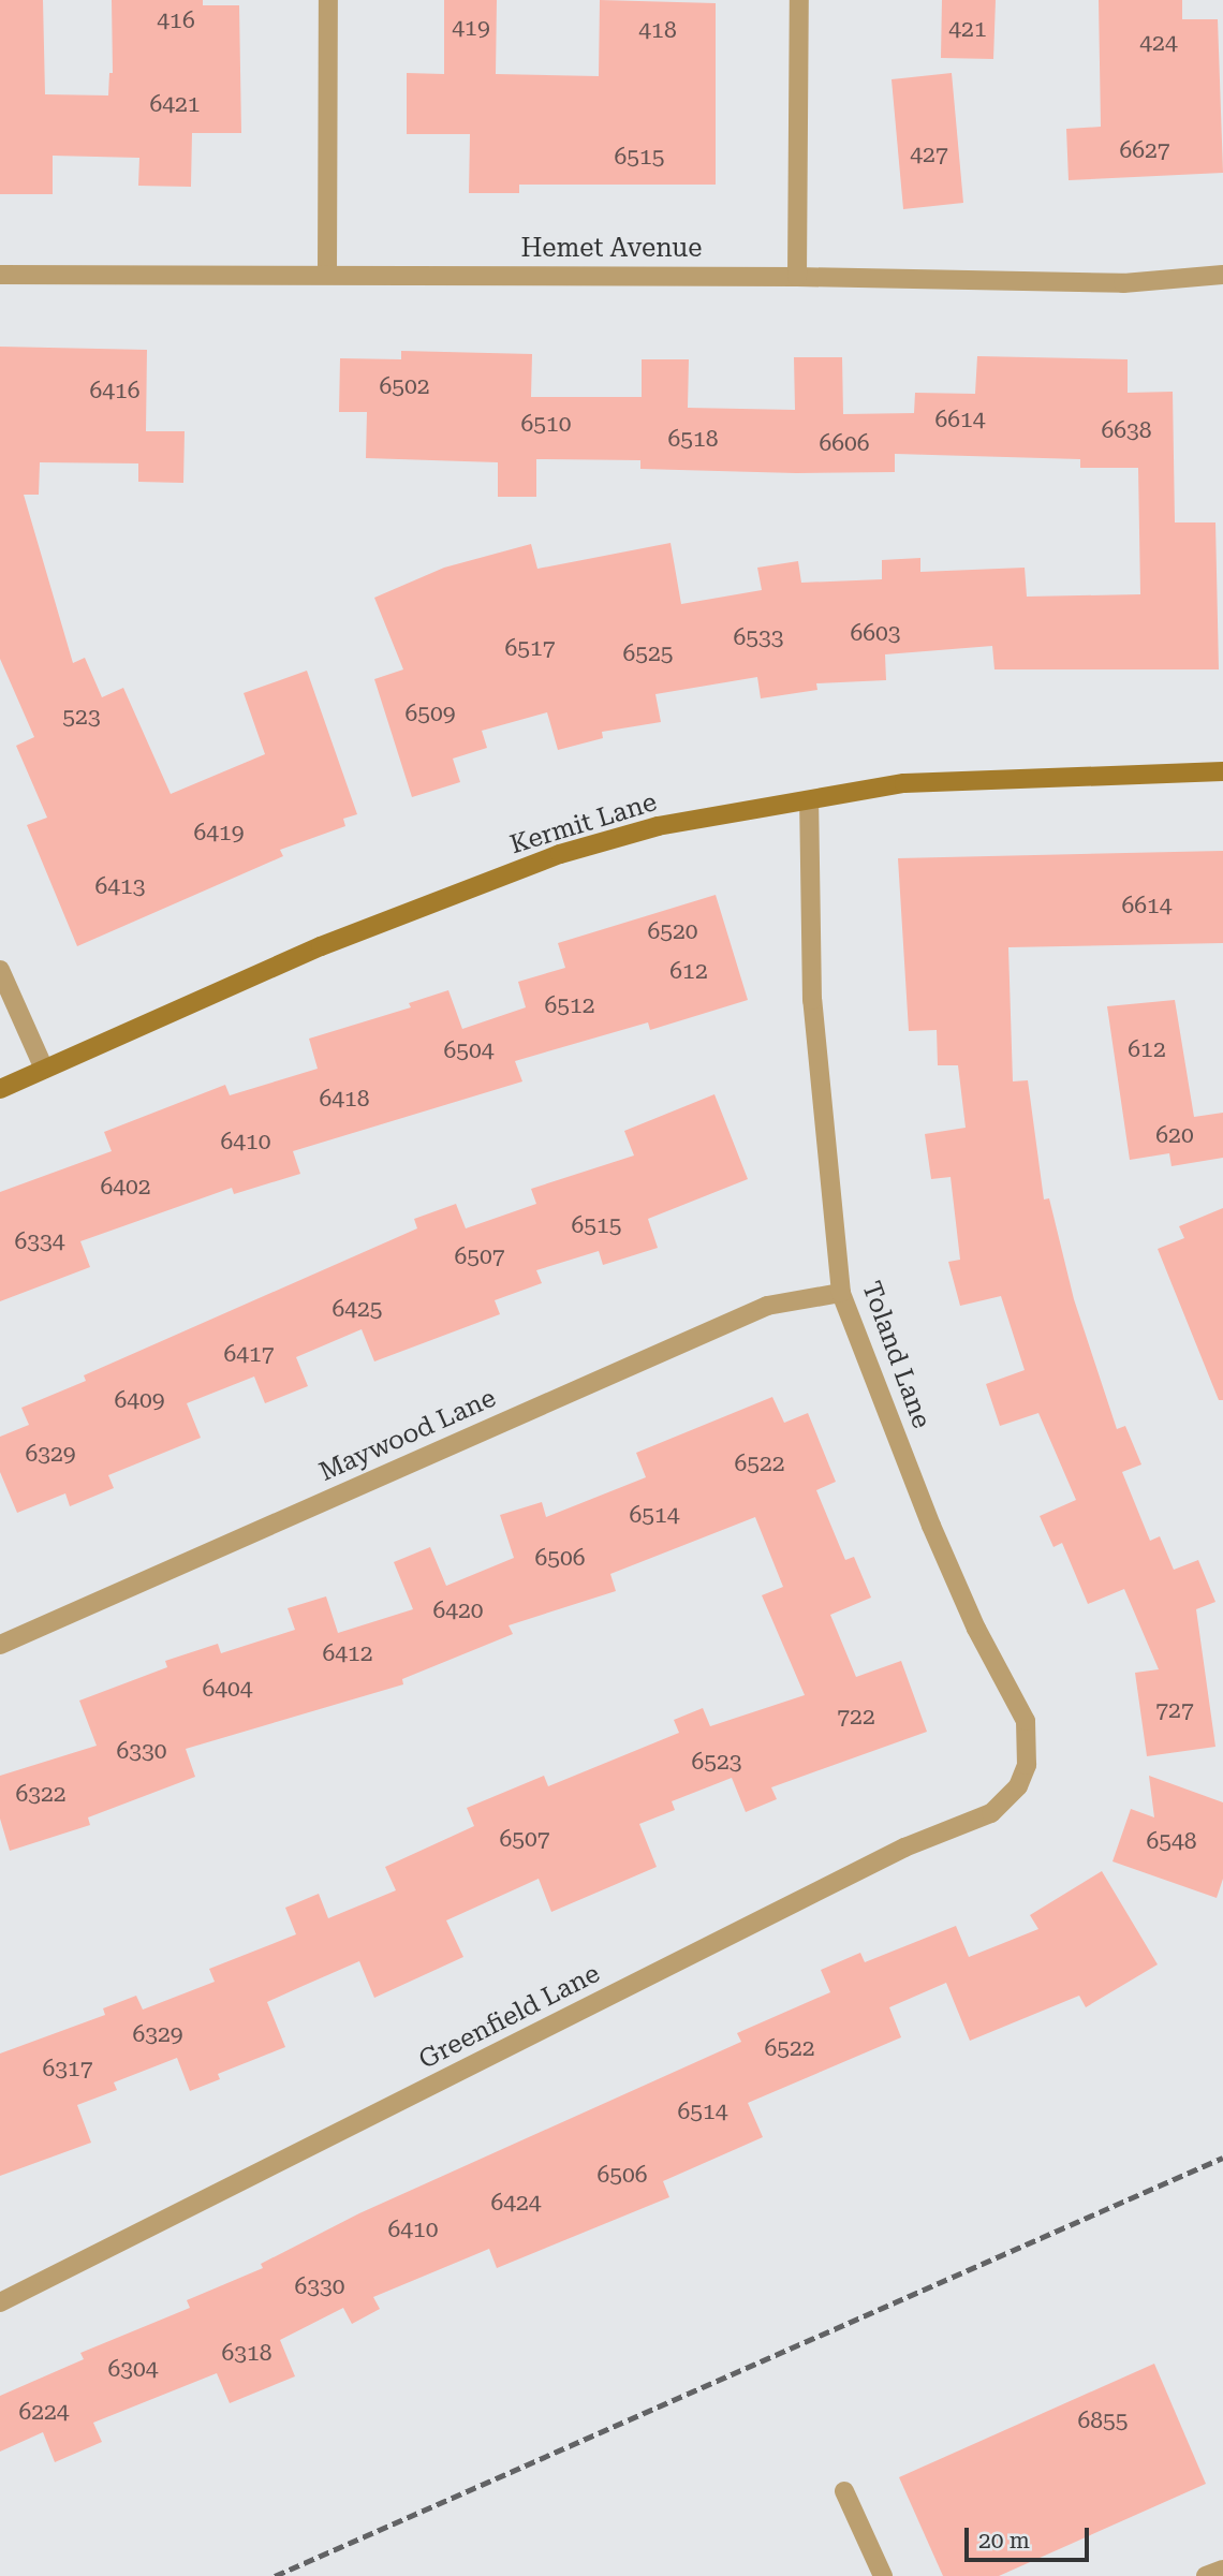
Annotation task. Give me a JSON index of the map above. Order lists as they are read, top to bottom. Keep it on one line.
{"streets":{"street":["Hemet Avenue","Kermit Lane","Toland Lane","Maywood Lane","Greenfield Lane"]},"crossings":[["Kermit Lane","Toland Lane"],["Toland Lane","Maywood Lane"],["Toland Lane","Greenfield Lane"]],"house_numbers":["416","419","421","418","424","6421","6627","427","6515","6502","6416","6614","6510","6638","6518","6606","6603","6533","6517","6525","6509","523","6419","6413","6614","6520","612","6512","612","6504","6418","620","6410","6402","6515","6334","6507","6425","6417","6409","6329","6522","6514","6506","6420","6412","6404","727","722","6330","6523","6322","6507","6548","6329","6522","6317","6514","6506","6424","6410","6330","6318","6304","6224","6855"],"scale_bar":"20 m"}
